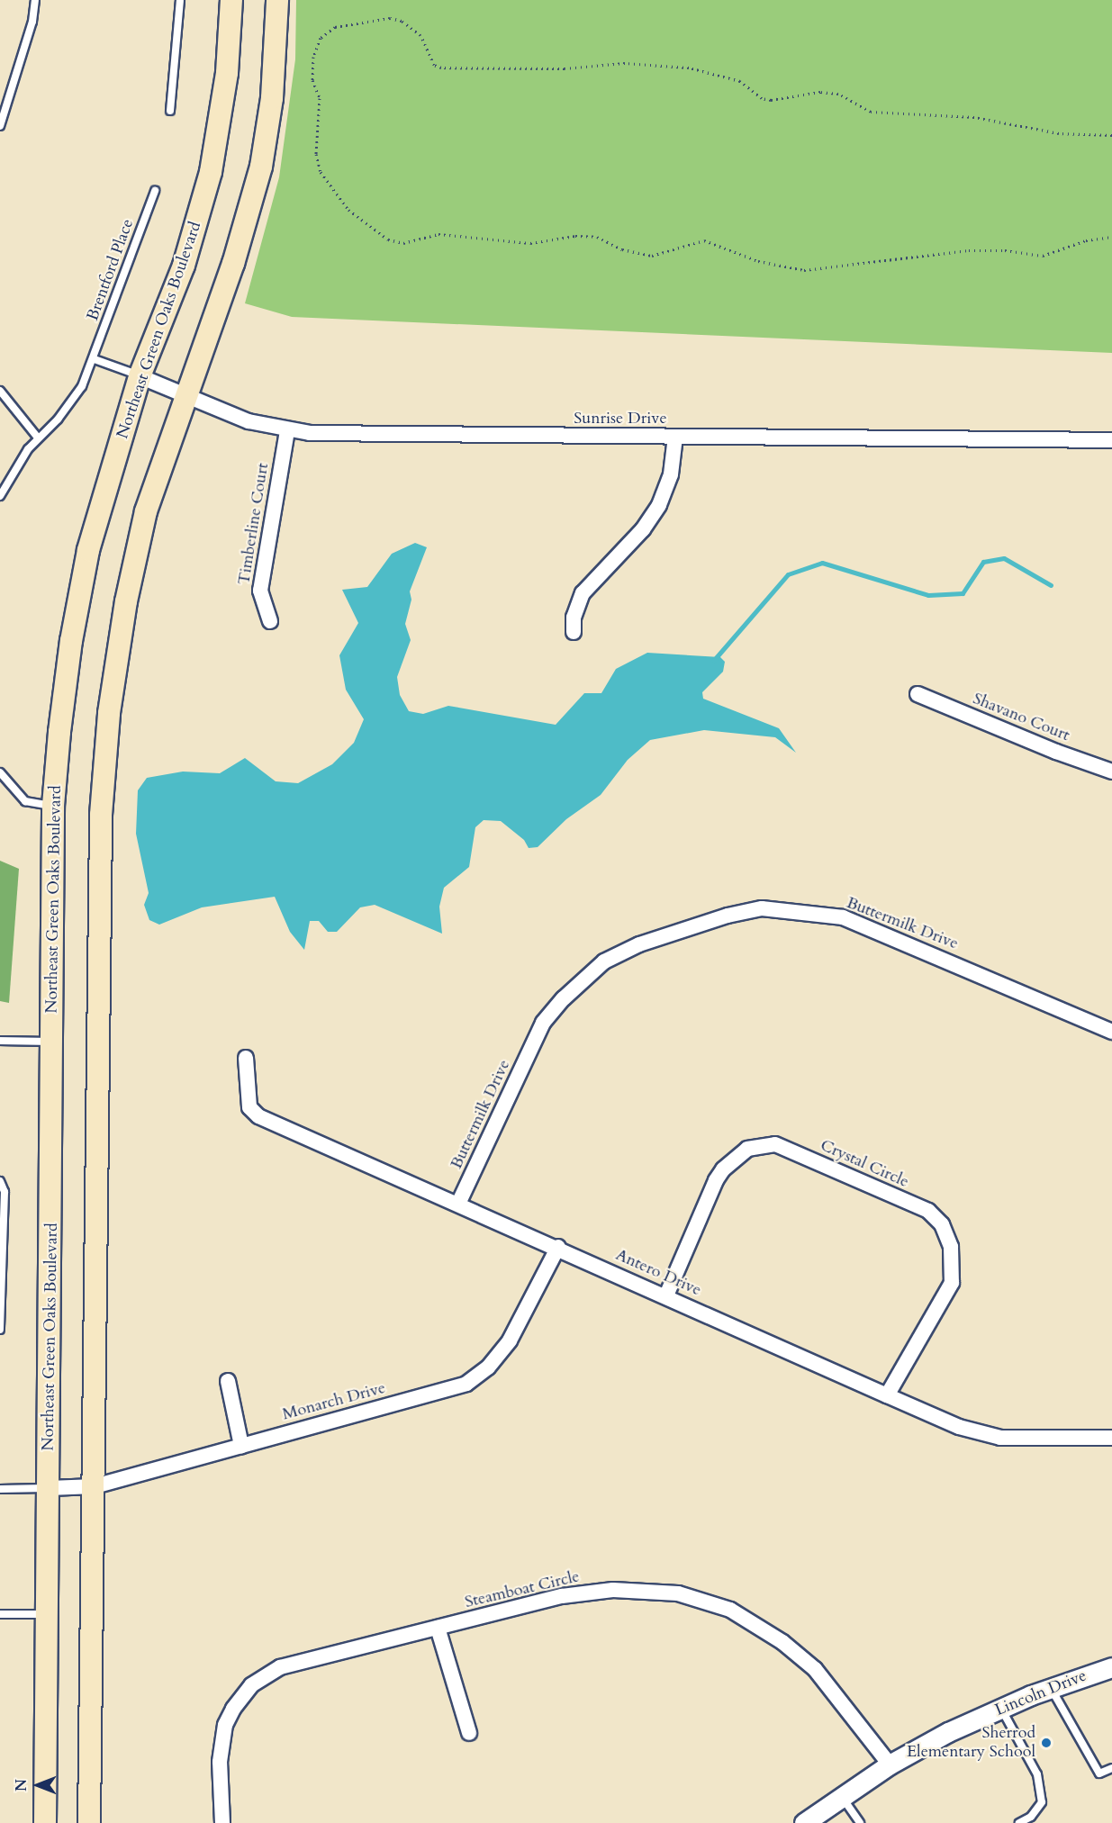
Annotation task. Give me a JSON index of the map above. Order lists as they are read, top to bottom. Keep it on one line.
{"streets":{"main road":["Northeast Green Oaks Boulevard"],"street":["Sunrise Drive","Timberline Court","Shavano Court","Buttermilk Drive","Crystal Circle","Antero Drive","Monarch Drive","Steamboat Circle","Lincoln Drive"],"lane":["Brentford Place"]},"crossings":[["Northeast Green Oaks Boulevard","Sunrise Drive"],["Northeast Green Oaks Boulevard","Monarch Drive"],["Sunrise Drive","Timberline Court"],["Buttermilk Drive","Antero Drive"],["Crystal Circle","Antero Drive"],["Antero Drive","Monarch Drive"],["Steamboat Circle","Lincoln Drive"]],"places":["Sherrod Elementary School"],"north":"left"}
